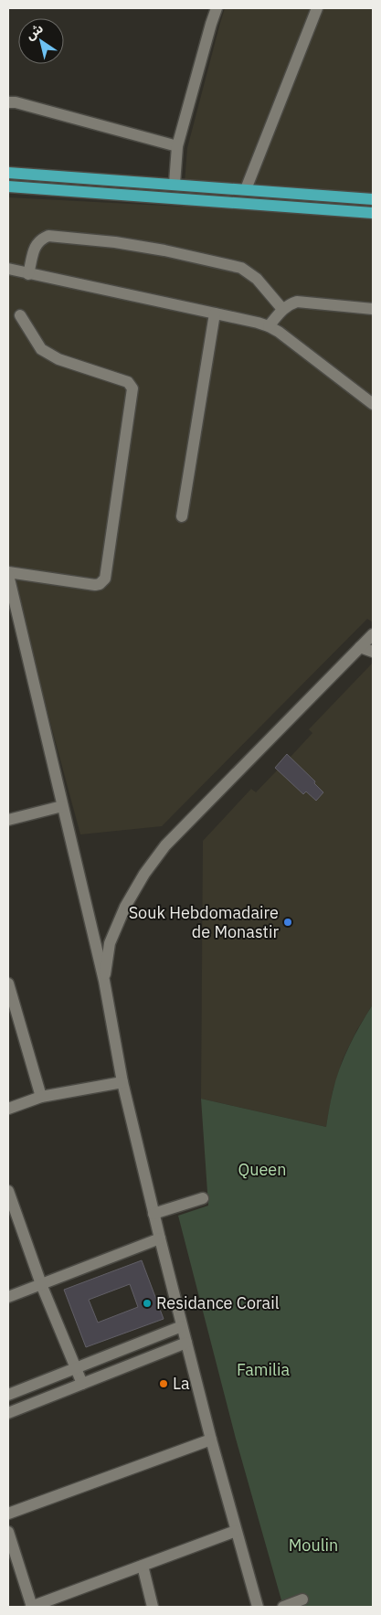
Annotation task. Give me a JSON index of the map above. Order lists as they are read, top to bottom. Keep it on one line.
{"parks":["Queen","Familia","Moulin"],"places":["Souk Hebdomadaire de Monastir","Residance Corail","La"],"north":"top left"}
